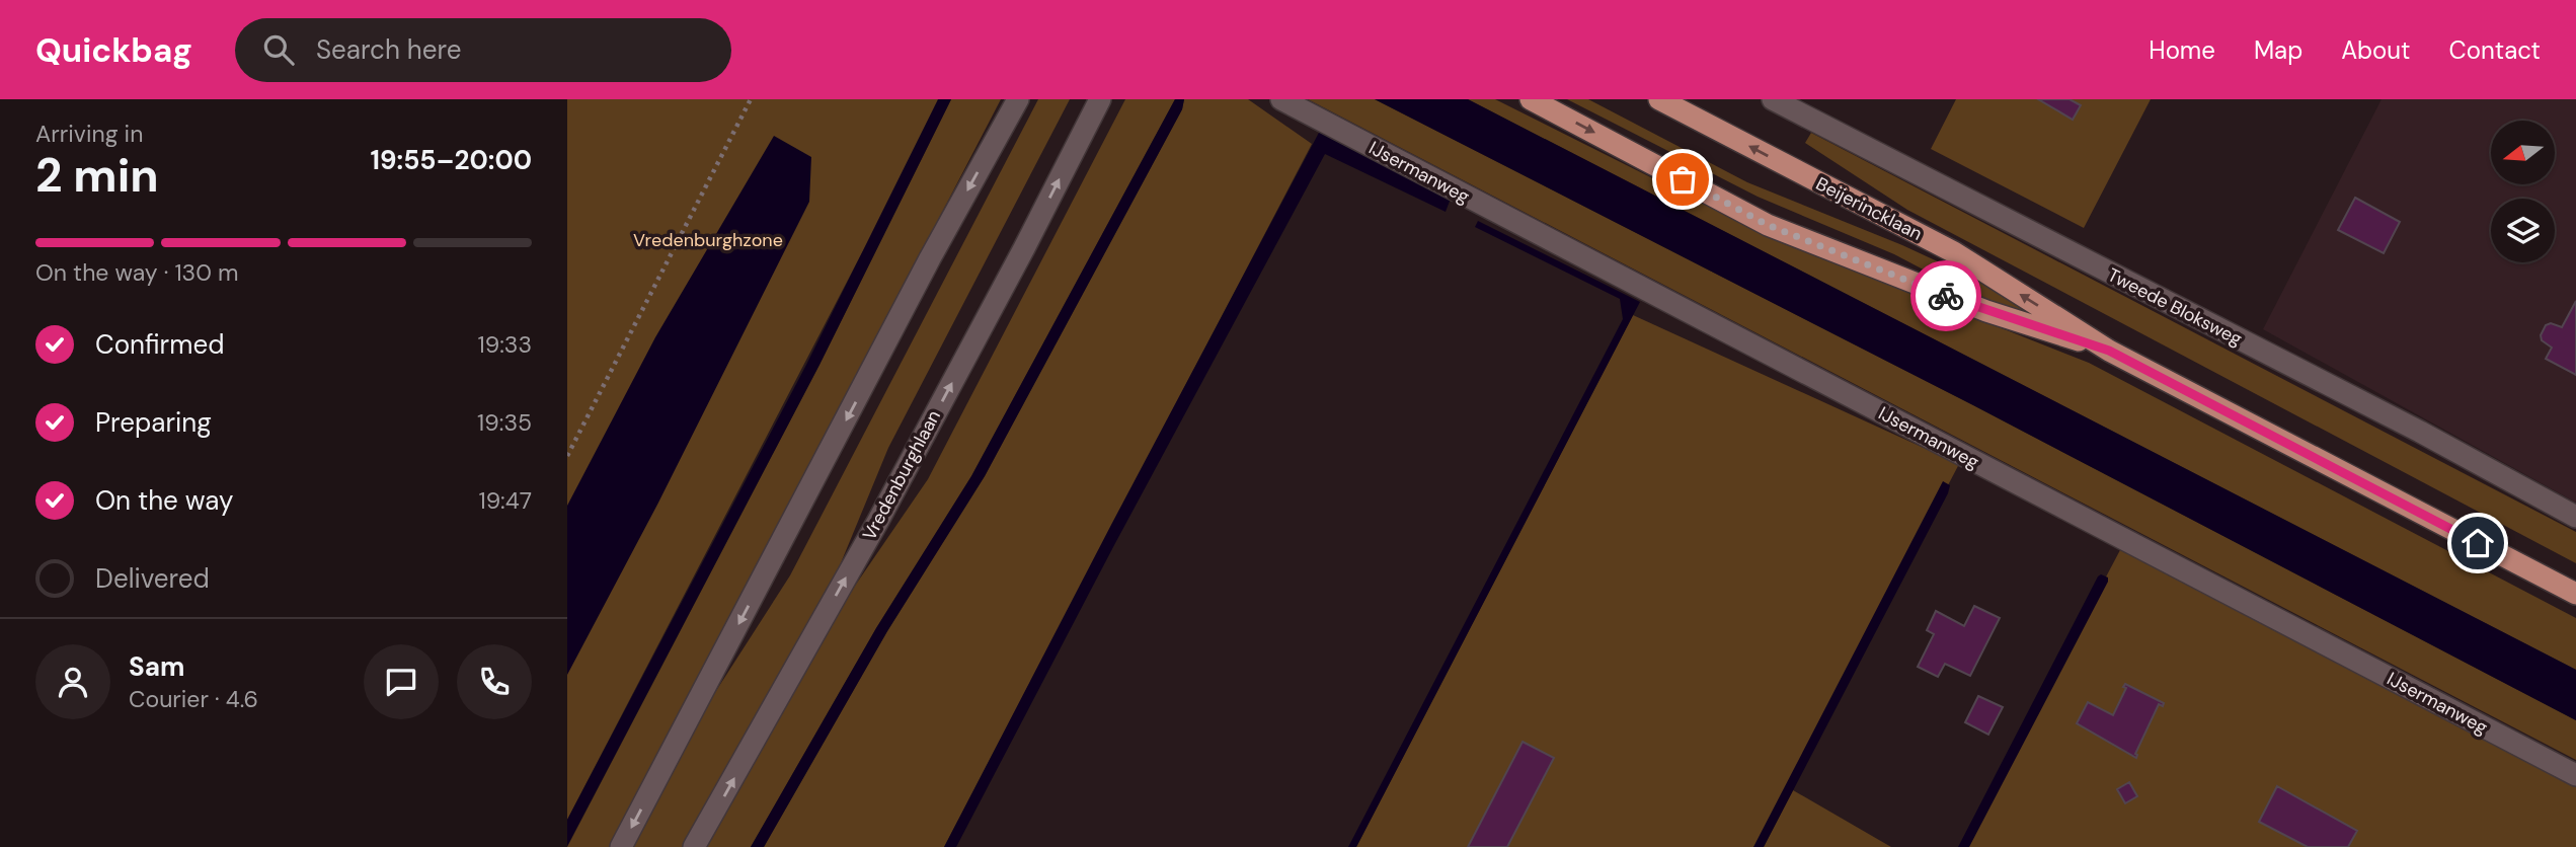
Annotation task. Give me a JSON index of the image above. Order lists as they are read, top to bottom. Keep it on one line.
{"streets":{"main road":["Beijerincklaan"],"street":["IJsermanweg","Tweede Bloksweg","Vredenburghlaan"]},"parks":["Vredenburghzone"],"north":"left","page":{"header":"Quickbag","search":"Search here","nav":["Home","Map","About","Contact"],"heading":["2 min","Arriving in","19:55–20:00"],"panel":["Sam","Courier · 4.6"],"bar":"On the way · 130 m","list":[["Confirmed","19:33"],["Preparing","19:35"],["On the way","19:47"],"Delivered"]}}
